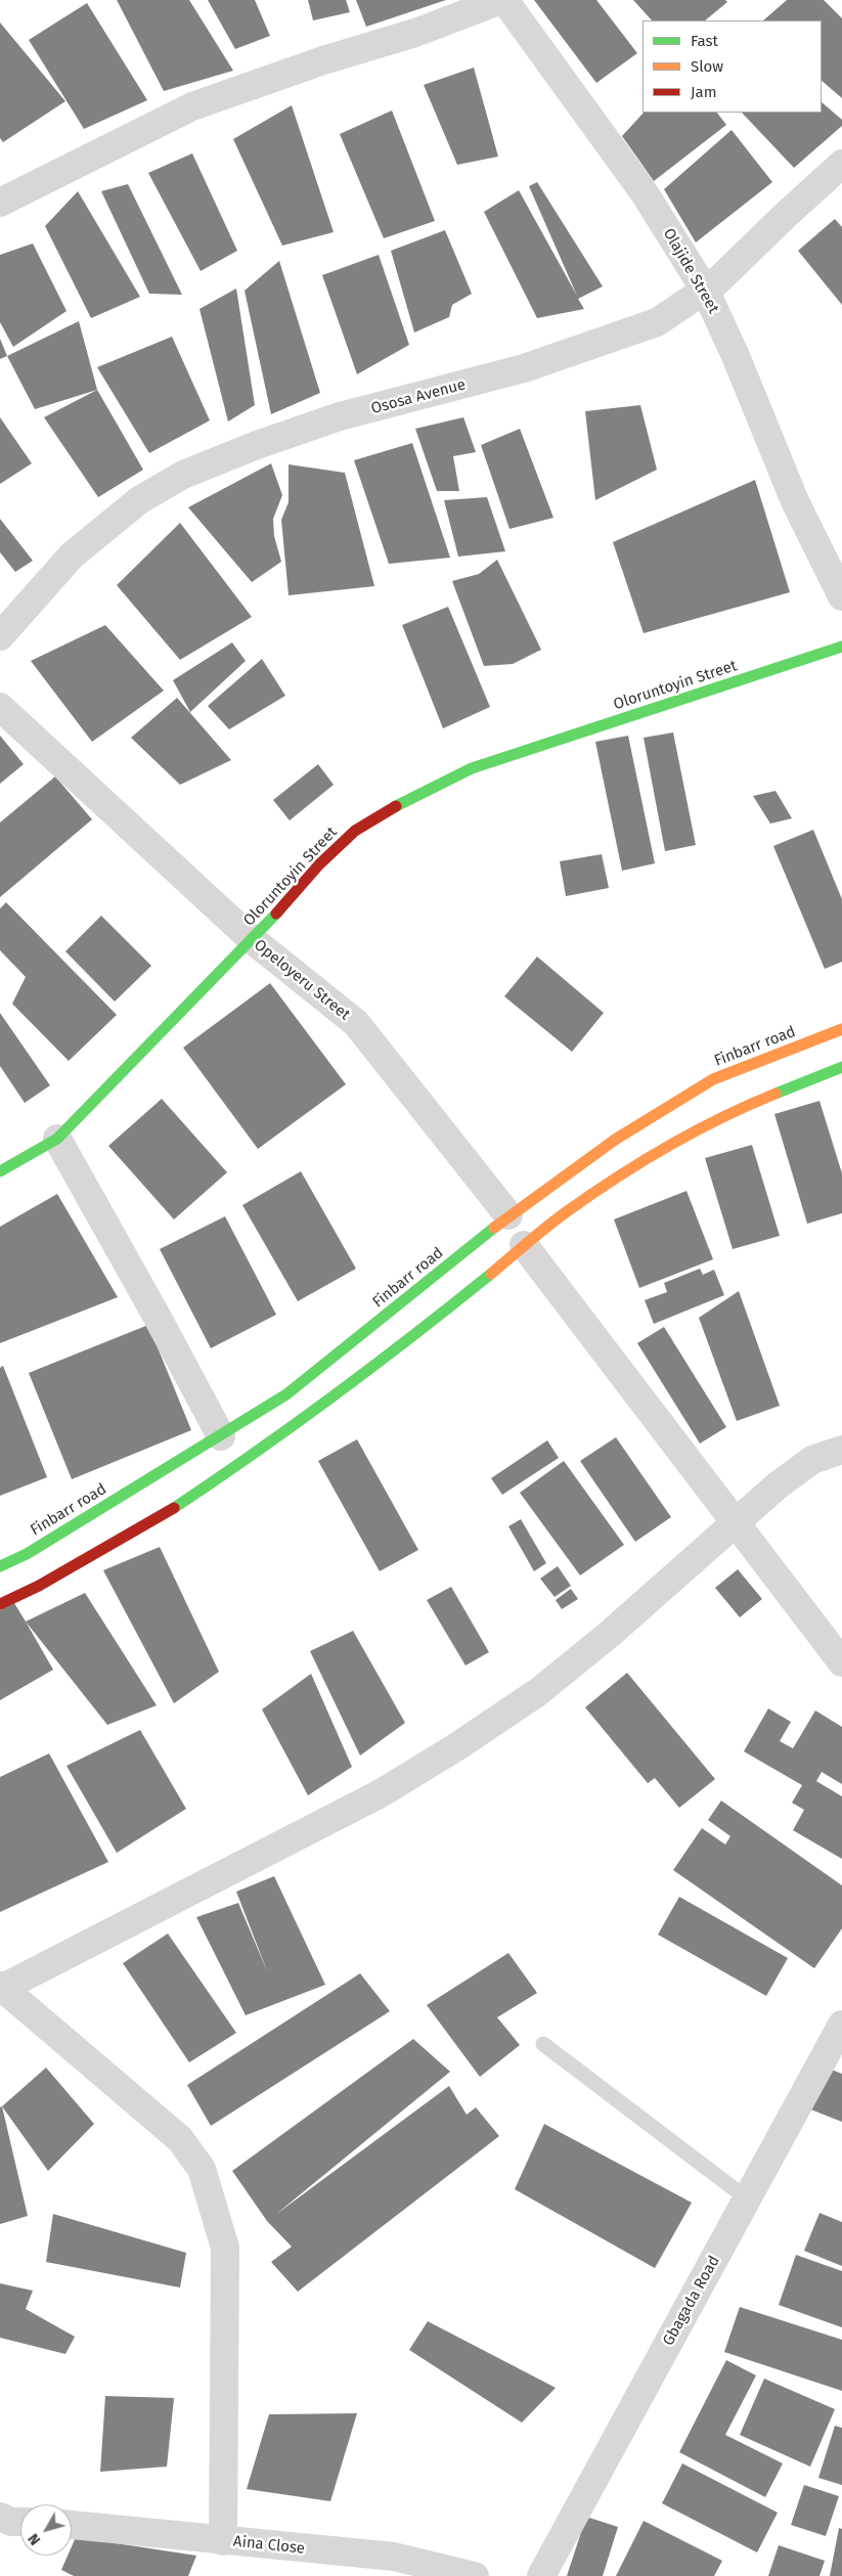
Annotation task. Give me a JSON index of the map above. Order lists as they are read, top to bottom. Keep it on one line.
{"streets":{"main road":["Oloruntoyin Street","Finbarr road"],"street":["Olajide Street","Ososa Avenue","Opeloyeru Street","Gbagada Road","Aina Close"]},"crossings":[["Olajide Street","Ososa Avenue"],["Oloruntoyin Street","Opeloyeru Street"],["Opeloyeru Street","Finbarr road"]],"legend":["Fast","Slow","Jam"],"north":"bottom left"}
